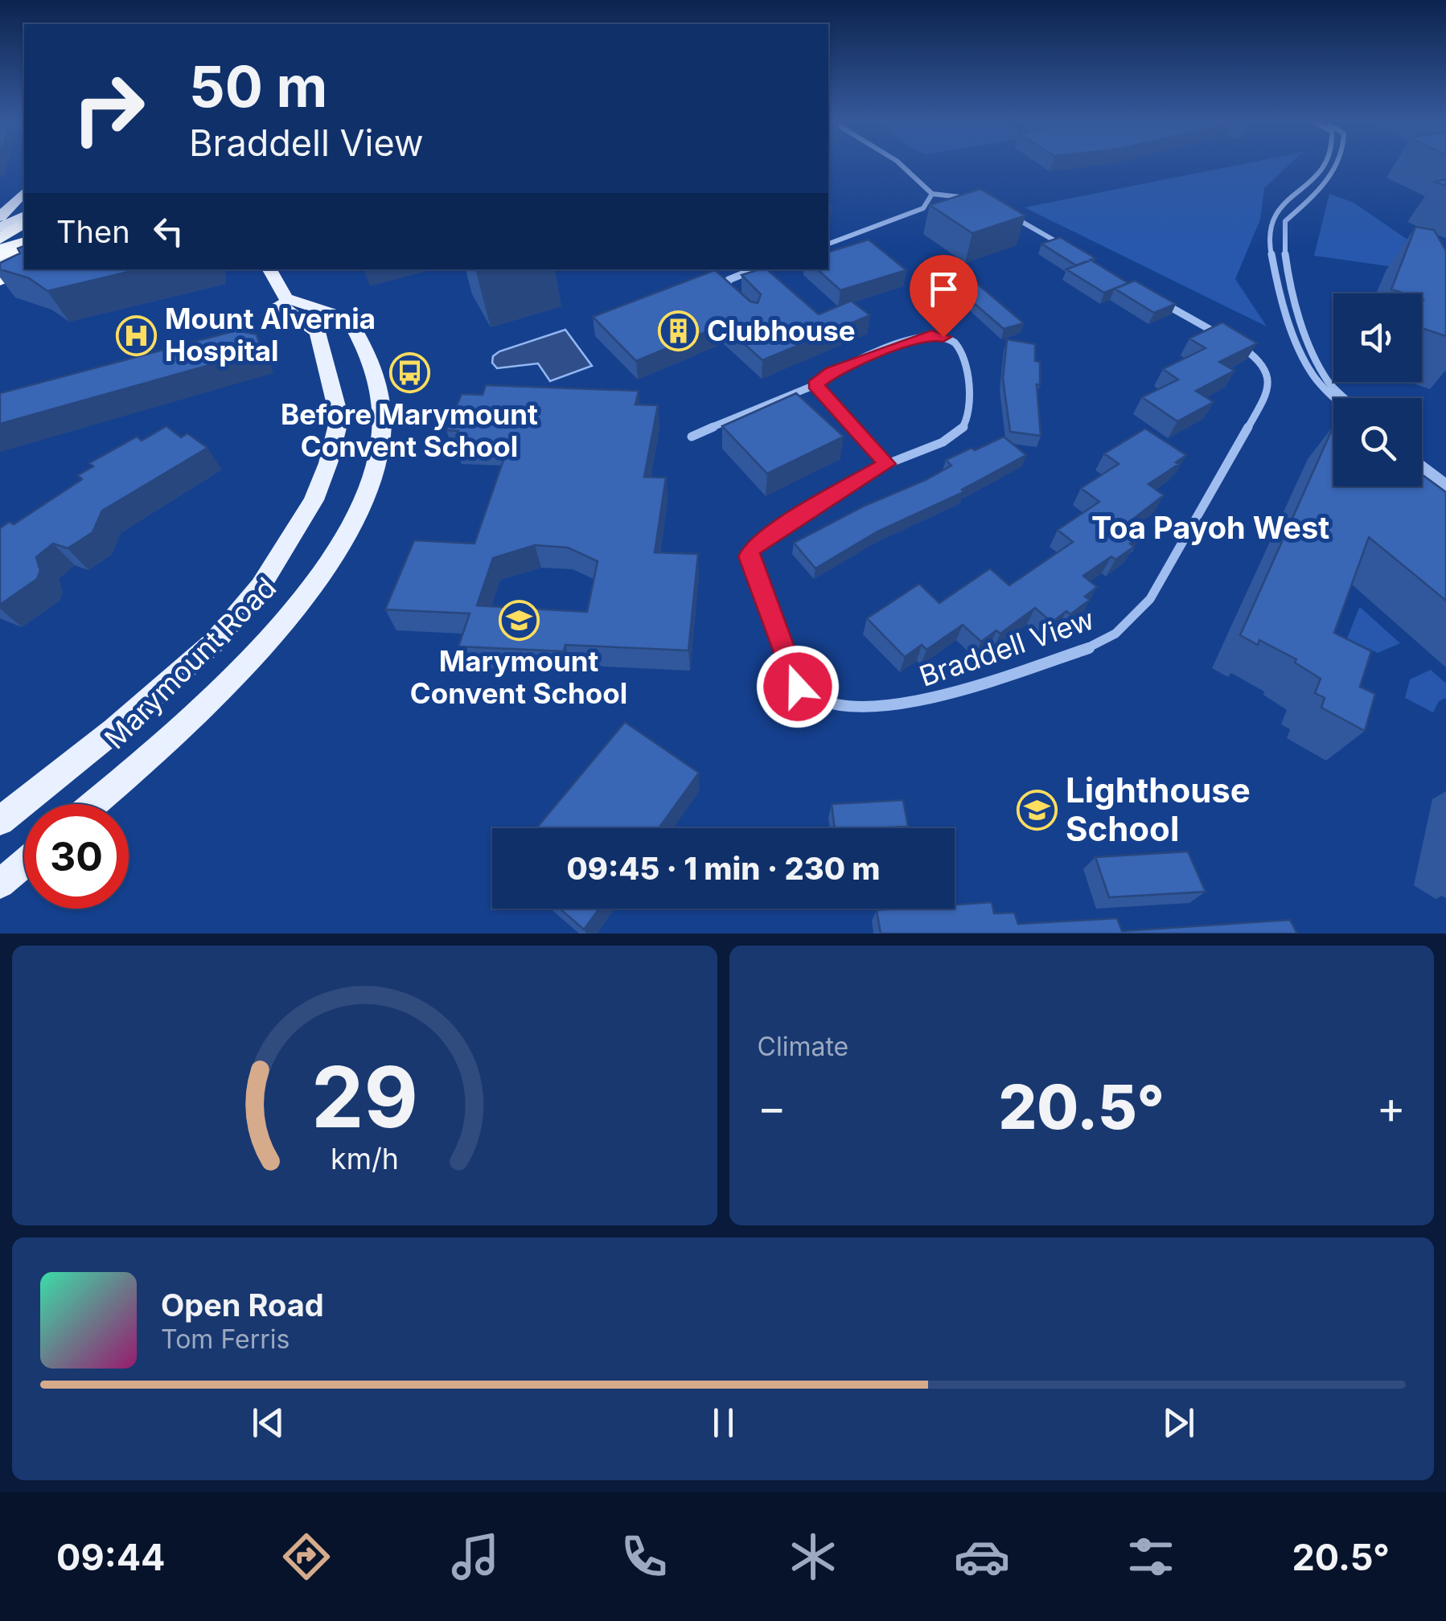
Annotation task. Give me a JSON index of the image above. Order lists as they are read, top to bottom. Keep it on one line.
{"streets":{"main road":["Marymount Road"],"street":["Braddell View"]},"districts":["Toa Payoh West"],"places":{"building":["Clubhouse"],"hospital":["Mount Alvernia Hospital"],"bus stop":["Before Marymount Convent School"],"school or university":["Marymount Convent School","Lighthouse School"]},"page":{"turn":["50 m","Braddell View"],"then":"Then","limit":"30","trip":"09:45 · 1 min · 230 m","tile":"Climate","heat":["−","20.5°","+"],"song":["Open Road","Tom Ferris"],"tabs":["09:44","20.5°"],"gauge":["29","km/h"]}}
